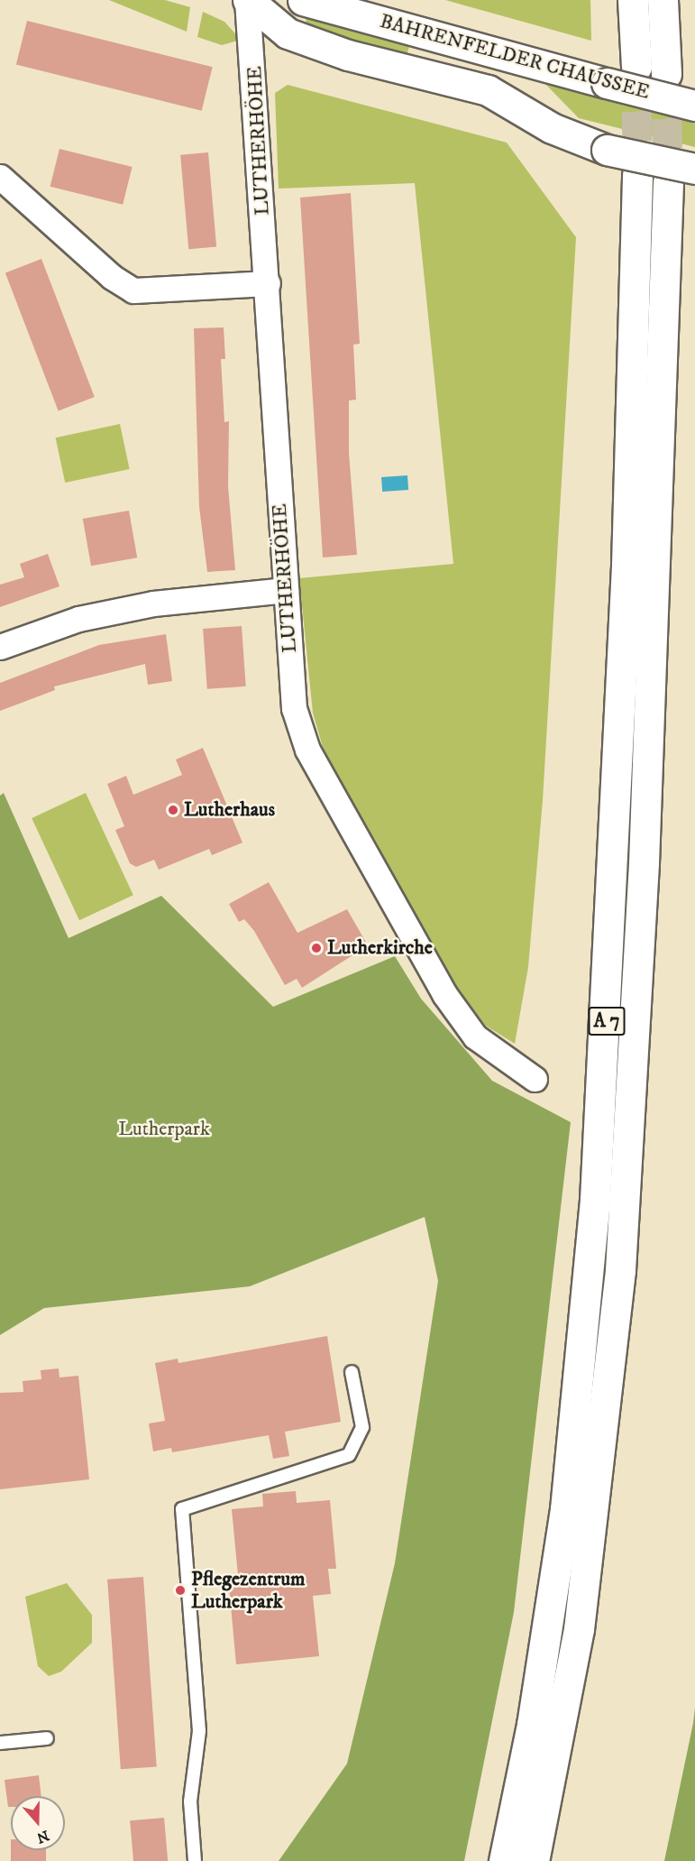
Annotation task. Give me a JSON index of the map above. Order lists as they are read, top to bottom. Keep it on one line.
{"streets":{"main road":["BAHRENFELDER CHAUSSEE","A 7"],"street":["LUTHERHÖHE"]},"crossings":[["BAHRENFELDER CHAUSSEE","LUTHERHÖHE"]],"parks":["Lutherpark"],"places":["Lutherhaus","Lutherkirche","Pflegezentrum Lutherpark"],"north":"bottom"}
